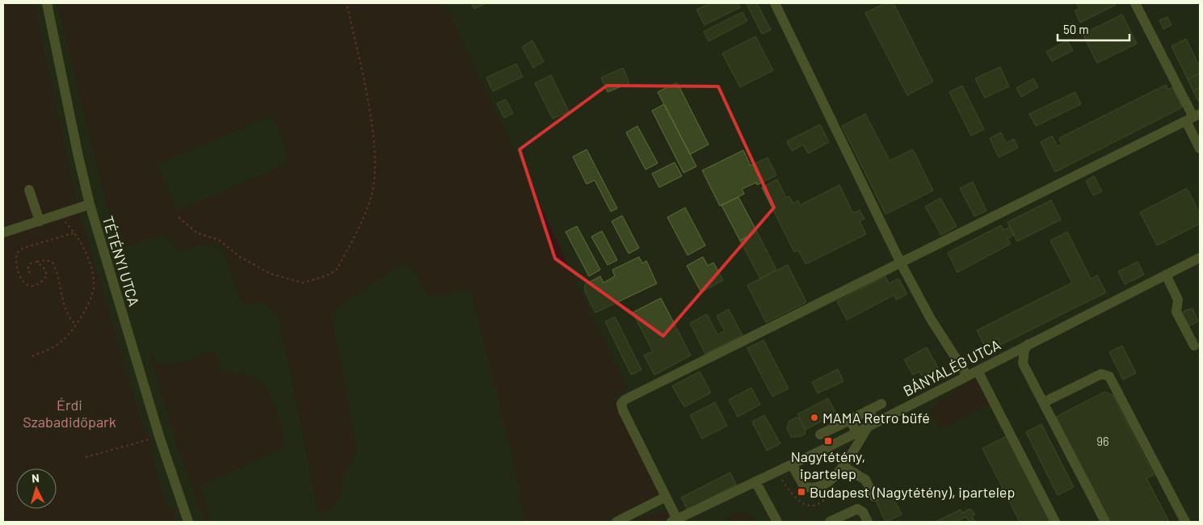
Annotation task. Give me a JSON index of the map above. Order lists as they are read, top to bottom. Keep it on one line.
{"streets":{"street":["TÉTÉNYI UTCA","BÁNYALÉG UTCA"]},"parks":["Érdi Szabadidőpark"],"places":{"other":["MAMA Retro büfé"],"transit":["Nagytétény, ipartelep","Budapest (Nagytétény), ipartelep"]},"house_numbers":["96"],"scale_bar":"50 m","north":"top"}
